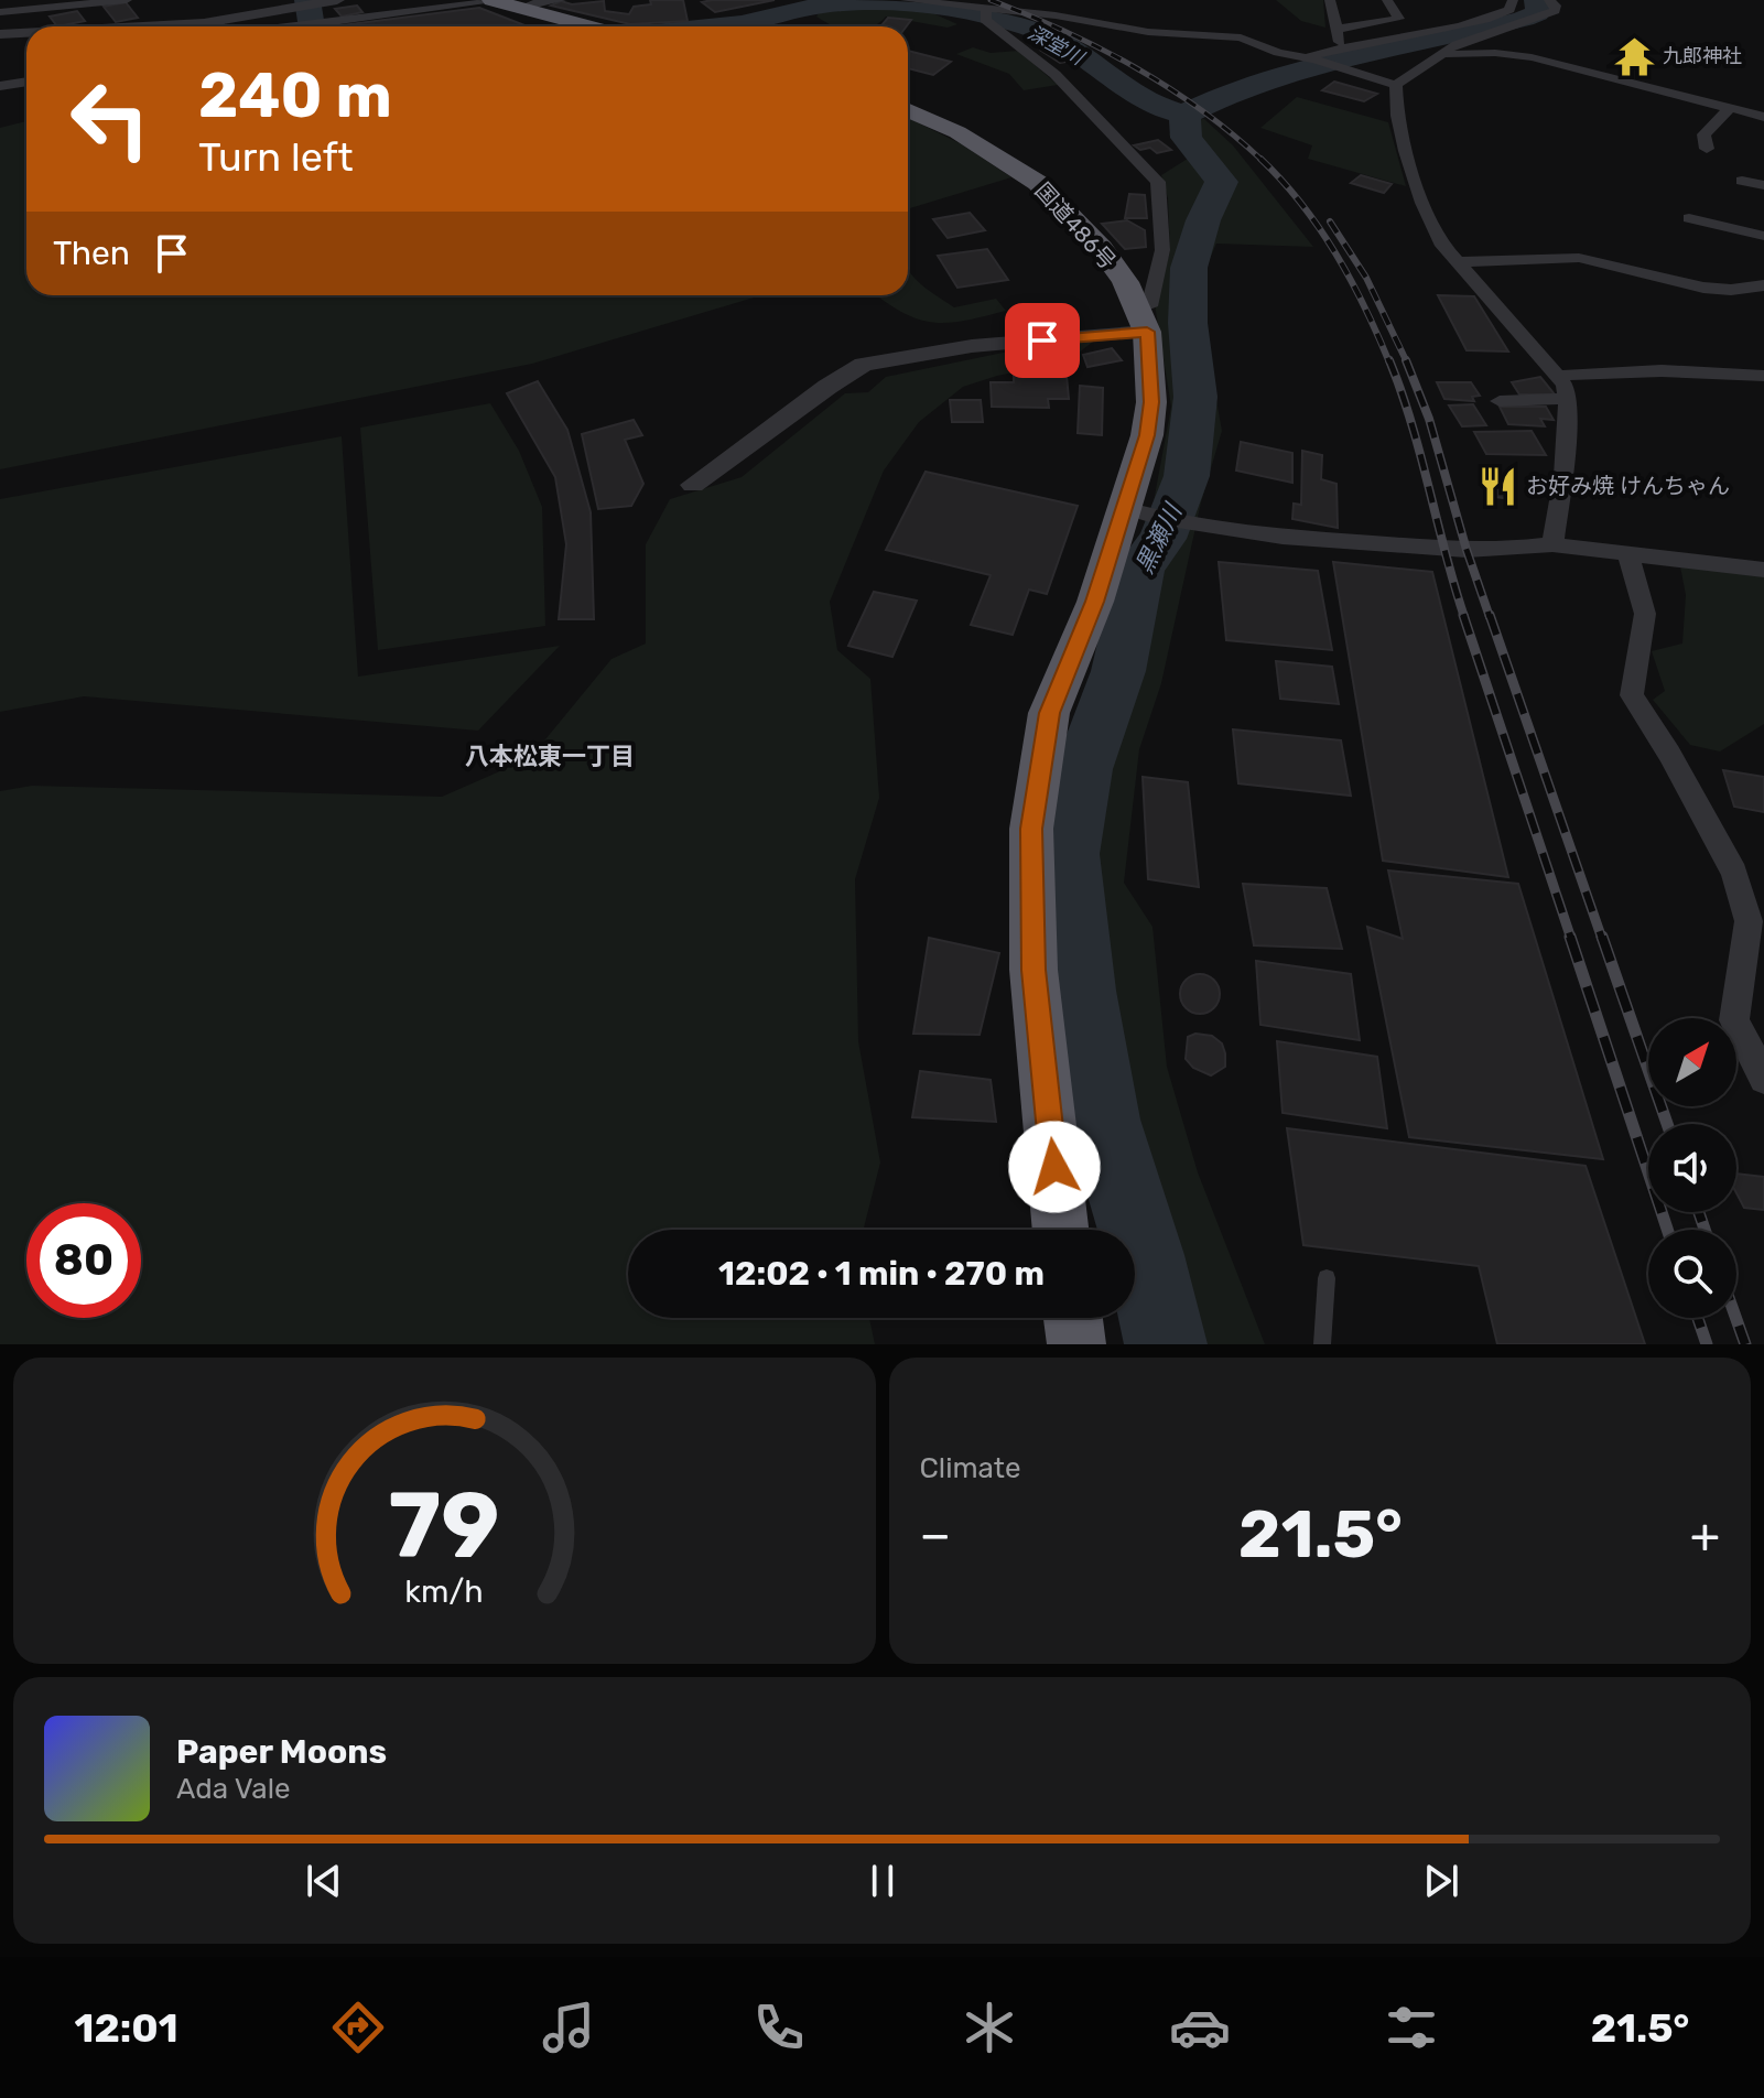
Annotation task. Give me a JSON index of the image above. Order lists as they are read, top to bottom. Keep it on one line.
{"streets":{"highway":["国道486号"]},"districts":["八本松東一丁目"],"water":["深堂川","黒瀬川"],"places":{"temple":["九郎神社"],"restaurant":["お好み焼 けんちゃん"]},"north":"top right","page":{"turn":["240 m","Turn left"],"then":"Then","limit":"80","trip":"12:02 · 1 min · 270 m","tile":"Climate","heat":["−","21.5°","+"],"song":["Paper Moons","Ada Vale"],"tabs":["12:01","21.5°"],"gauge":["79","km/h"]}}
